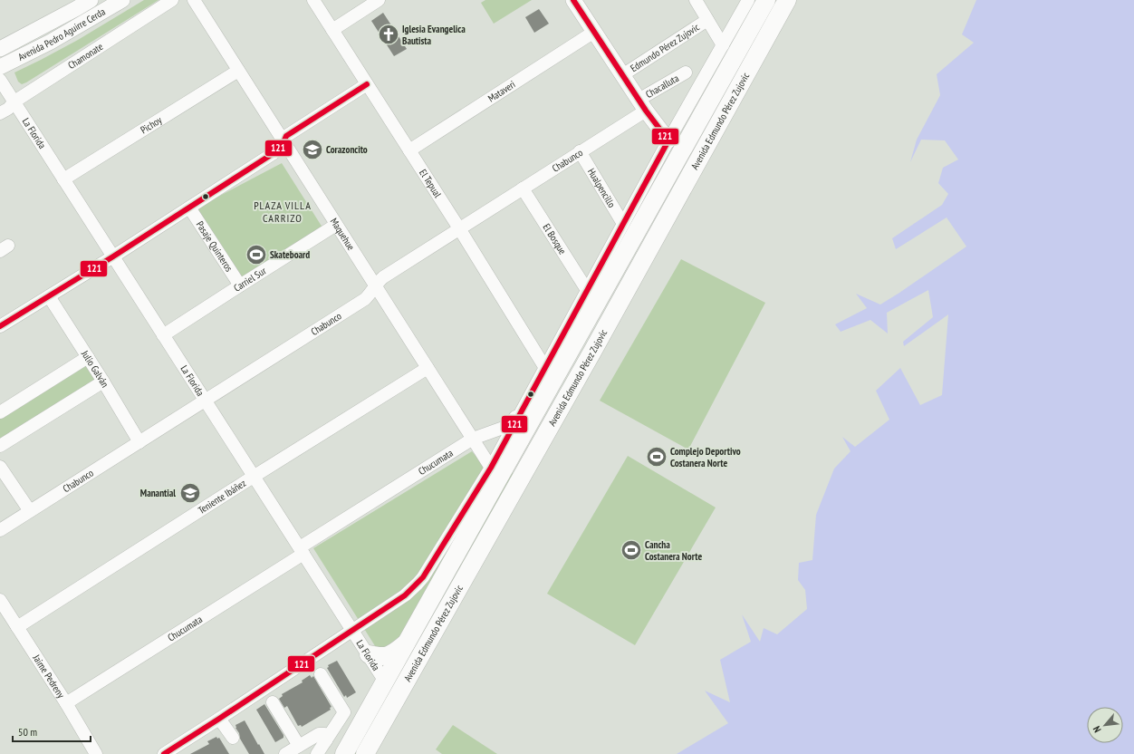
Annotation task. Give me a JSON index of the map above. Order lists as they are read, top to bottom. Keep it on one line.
{"streets":{"highway":["Avenida Edmundo Pérez Zujovic"],"main road":["Avenida Pedro Aguirre Cerda","Chacalluta"],"street":["Edmundo Pérez Zujovic","Chamonate","Mataveri","Pichoy","La Florida","Chabunco","El Tepual","Hualpencillo","Maquehue","El Bosque","Pasaje Quinteros","Carriel Sur","Julio Galván","Chucumata","Teniente Ibáñez","Jaime Pedreny"]},"crossings":[["Edmundo Pérez Zujovic","Chacalluta"],["Chamonate","La Florida"],["Chacalluta","Mataveri"],["Chacalluta","Chabunco"],["Mataveri","El Tepual"],["Avenida Edmundo Pérez Zujovic","La Florida"],["Pichoy","La Florida"],["Pichoy","Maquehue"],["La Florida","Chabunco"],["La Florida","Carriel Sur"],["La Florida","Chucumata"],["La Florida","Teniente Ibáñez"],["Chabunco","El Tepual"],["Chabunco","Hualpencillo"],["Chabunco","Maquehue"],["Chabunco","El Bosque"],["Chabunco","Julio Galván"],["Maquehue","Carriel Sur"],["Maquehue","Chucumata"],["Maquehue","Teniente Ibáñez"],["Pasaje Quinteros","Carriel Sur"],["Chucumata","Jaime Pedreny"],["Teniente Ibáñez","Jaime Pedreny"]],"districts":["PLAZA VILLA CARRIZO"],"places":{"church":["Iglesia Evangelica Bautista"],"school or university":["Corazoncito","Manantial"],"sports":["Skateboard","Complejo Deportivo Costanera Norte","Cancha Costanera Norte"]},"lines":["transit line 121"],"scale_bar":"50 m","north":"bottom left"}
